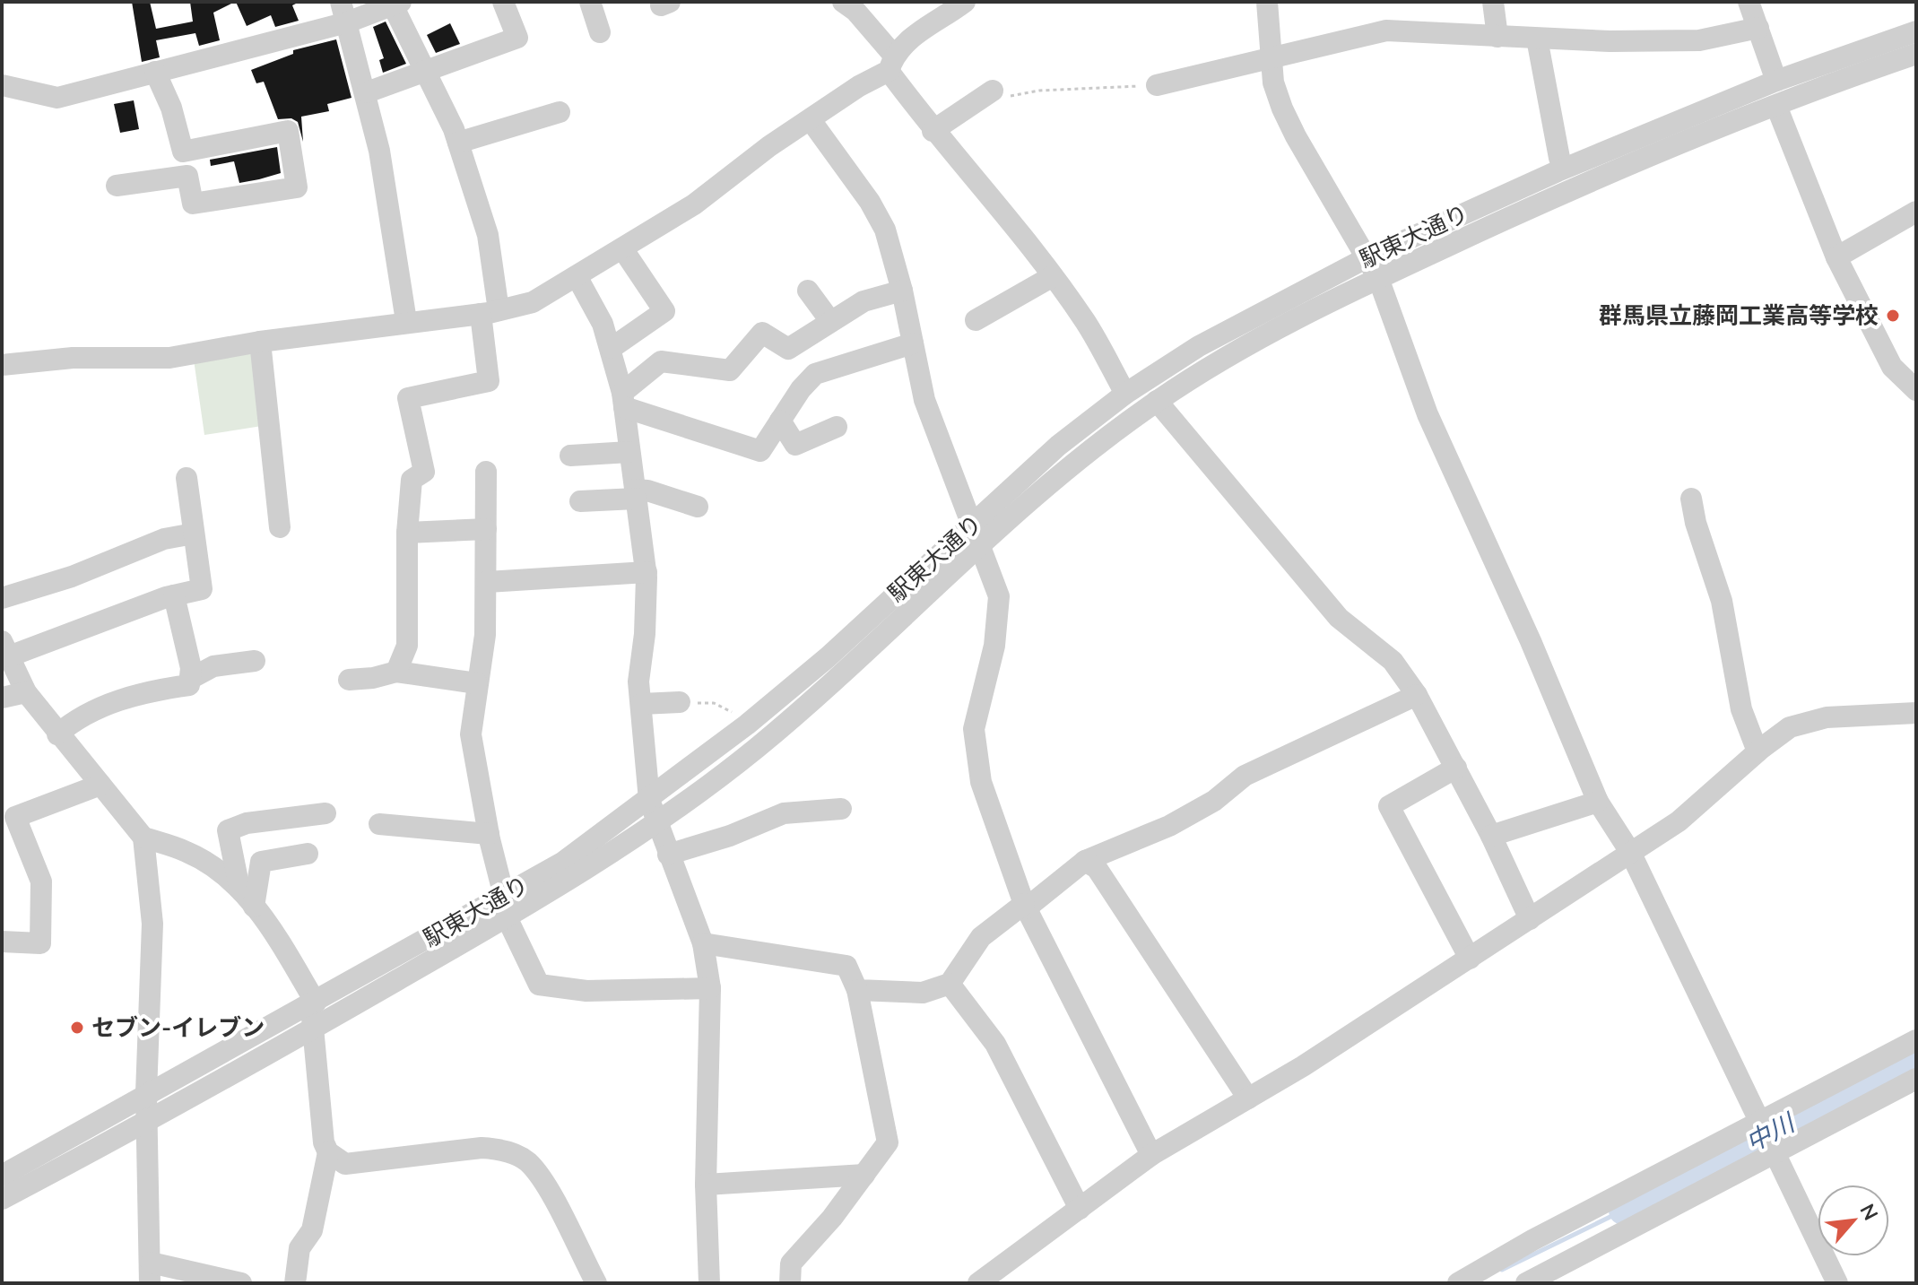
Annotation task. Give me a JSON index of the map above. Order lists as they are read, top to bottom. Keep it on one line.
{"streets":{"street":["駅東大通り"]},"water":["中川"],"places":["群馬県立藤岡工業高等学校","セブン-イレブン"],"north":"top right"}
